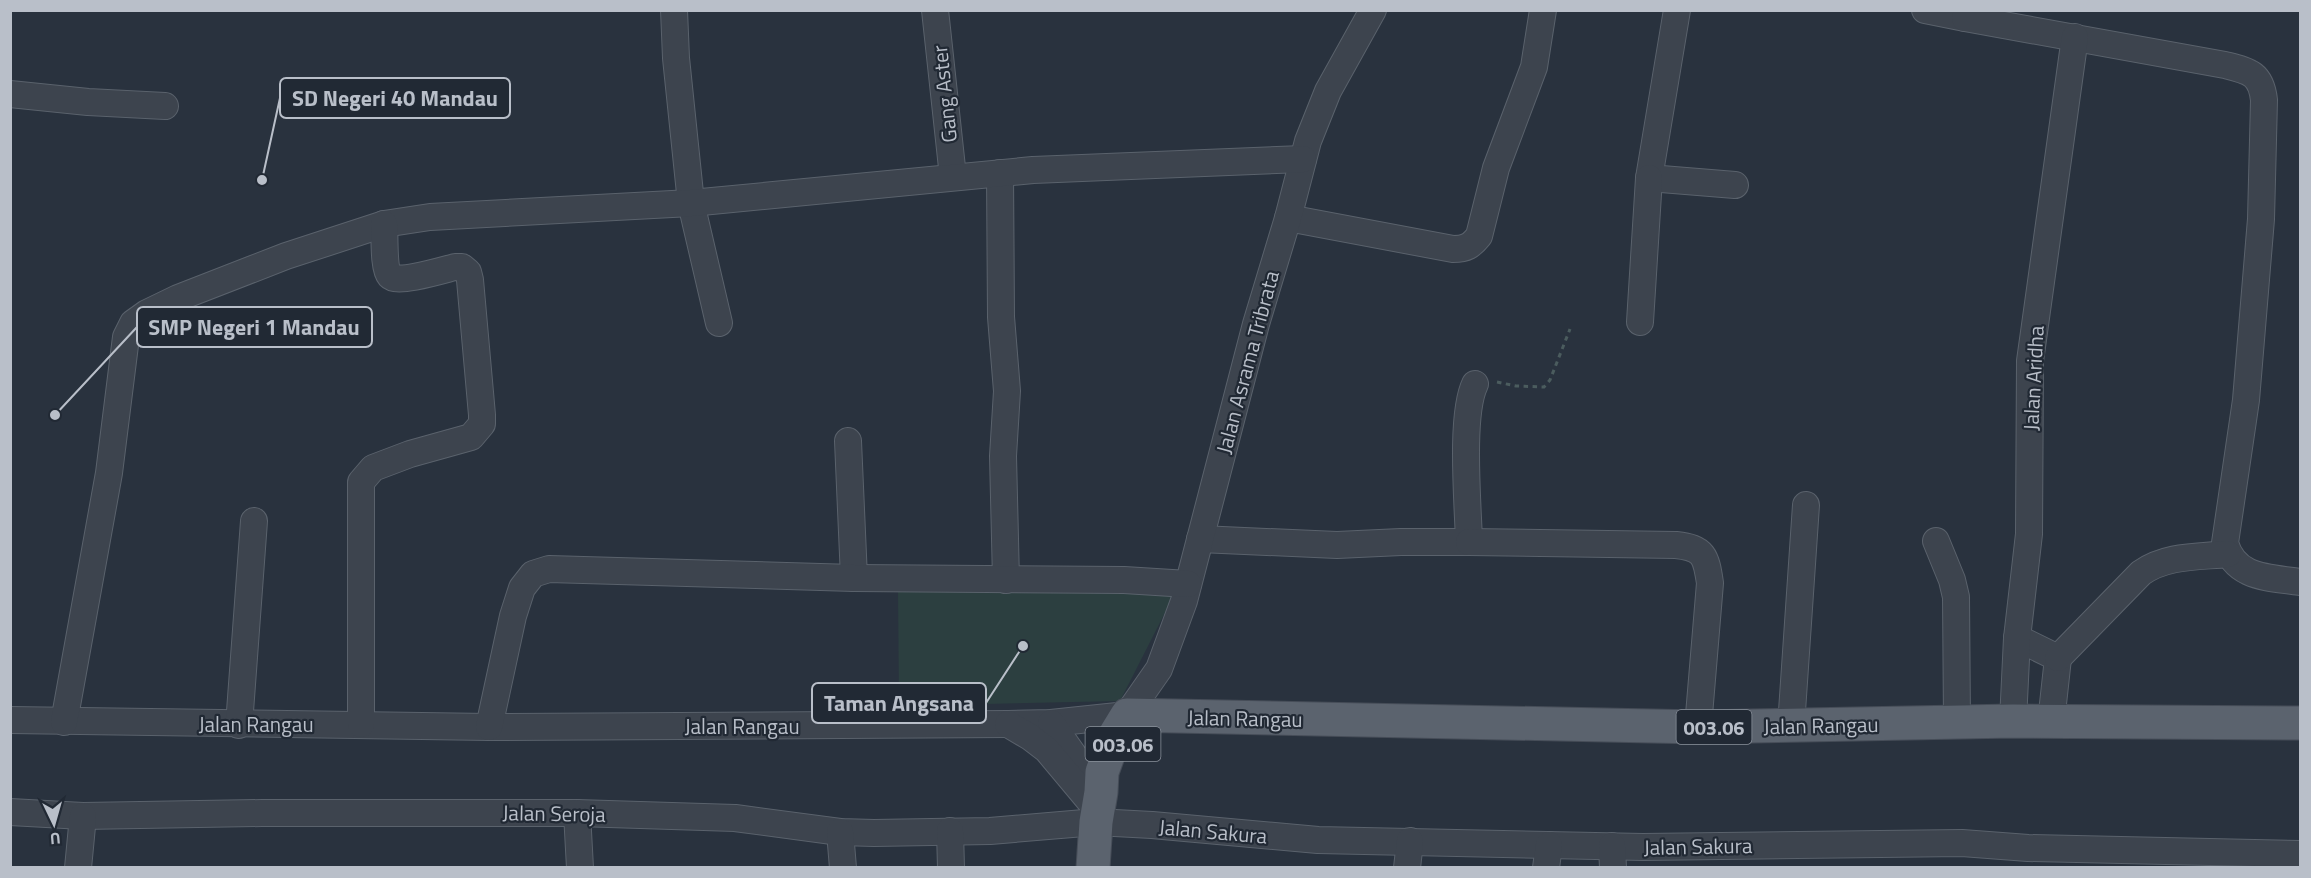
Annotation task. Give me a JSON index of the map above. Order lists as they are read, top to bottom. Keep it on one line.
{"streets":{"main road":["Jalan Rangau","003.06"],"street":["Gang Aster","Jalan Asrama Tribrata","Jalan Aridha","Jalan Seroja","Jalan Sakura"]},"crossings":[["Jalan Asrama Tribrata","Jalan Rangau"],["Jalan Asrama Tribrata","003.06"],["Jalan Aridha","Jalan Rangau"],["Jalan Rangau","003.06"],["003.06","Jalan Seroja"],["003.06","Jalan Sakura"],["Jalan Seroja","Jalan Sakura"]],"places":["SD Negeri 40 Mandau","SMP Negeri 1 Mandau","Taman Angsana"],"north":"bottom"}
